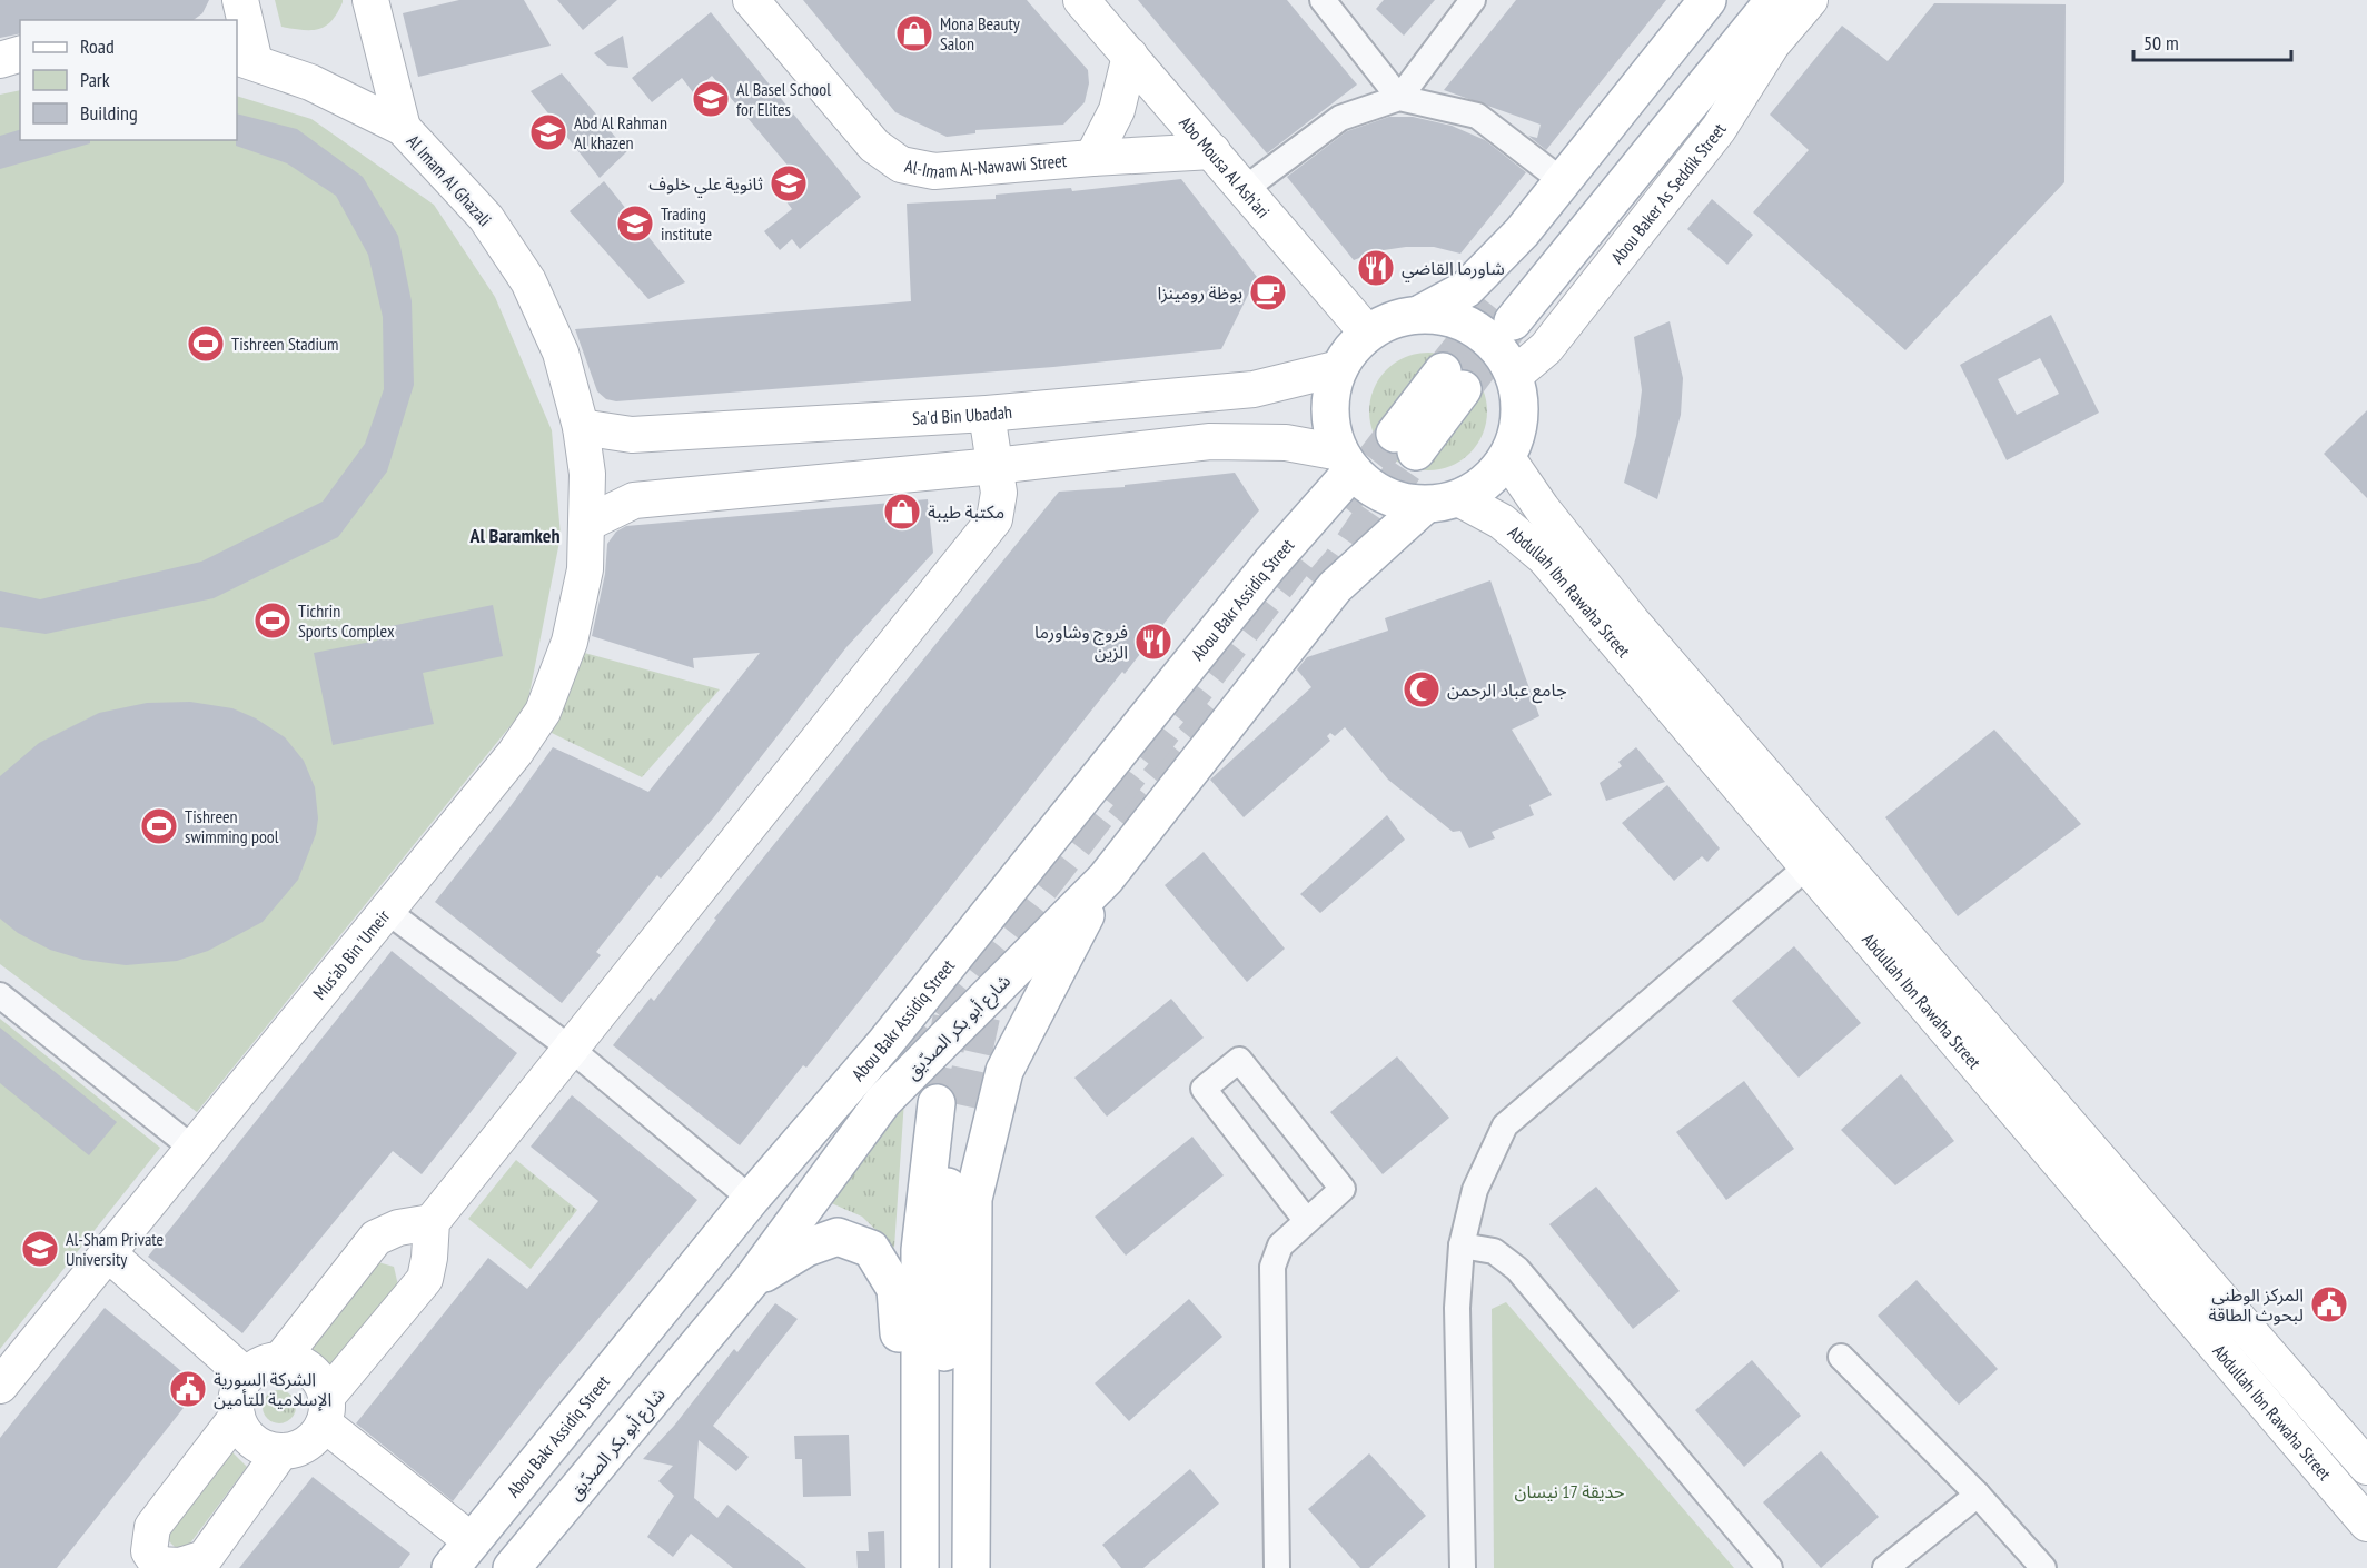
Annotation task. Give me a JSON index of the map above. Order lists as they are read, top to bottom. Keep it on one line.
{"streets":{"main road":["Abou Baker As Seddik Street","Abou Bakr Assidiq Street","شارع أبو بكر الصدّيق"],"street":["Al-Imam Al-Nawawi Street","Abo Mousa Al Ash'ari","Al Imam Al Ghazali","Sa'd Bin Ubadah","Abdullah Ibn Rawaha Street","Mus'ab Bin 'Umeir"]},"crossings":[["Al-Imam Al-Nawawi Street","Abo Mousa Al Ash'ari"],["Abo Mousa Al Ash'ari","Abou Baker As Seddik Street"],["Abo Mousa Al Ash'ari","Sa'd Bin Ubadah"],["Abo Mousa Al Ash'ari","Abdullah Ibn Rawaha Street"],["Abo Mousa Al Ash'ari","Abou Bakr Assidiq Street"],["Abo Mousa Al Ash'ari","شارع أبو بكر الصدّيق"],["Al Imam Al Ghazali","Sa'd Bin Ubadah"],["Al Imam Al Ghazali","Mus'ab Bin 'Umeir"],["Abou Baker As Seddik Street","Sa'd Bin Ubadah"],["Abou Baker As Seddik Street","Abdullah Ibn Rawaha Street"],["Abou Baker As Seddik Street","Abou Bakr Assidiq Street"],["Abou Baker As Seddik Street","شارع أبو بكر الصدّيق"],["Sa'd Bin Ubadah","Abdullah Ibn Rawaha Street"],["Sa'd Bin Ubadah","Abou Bakr Assidiq Street"],["Sa'd Bin Ubadah","شارع أبو بكر الصدّيق"],["Abdullah Ibn Rawaha Street","Abou Bakr Assidiq Street"],["Abdullah Ibn Rawaha Street","شارع أبو بكر الصدّيق"],["Abou Bakr Assidiq Street","شارع أبو بكر الصدّيق"]],"districts":["Al Baramkeh"],"parks":["حديقة 17 نيسان"],"places":{"shop":["Mona Beauty Salon","مكتبة طيبة"],"school or university":["Al Basel School for Elites","Abd Al Rahman Al khazen","ثانوية علي خلوف","Trading institute","Al-Sham Private University"],"restaurant":["شاورما القاضي","فروج وشاورما الزين"],"cafe":["بوظة رومينزا"],"sports":["Tishreen Stadium","Tichrin Sports Complex","Tishreen swimming pool"],"mosque":["جامع عباد الرحمن"],"public building":["المركز الوطني لبحوث الطاقة","الشركة السورية الإسلامية للتأمين"]},"legend":["Road","Park","Building"],"scale_bar":"50 m"}
